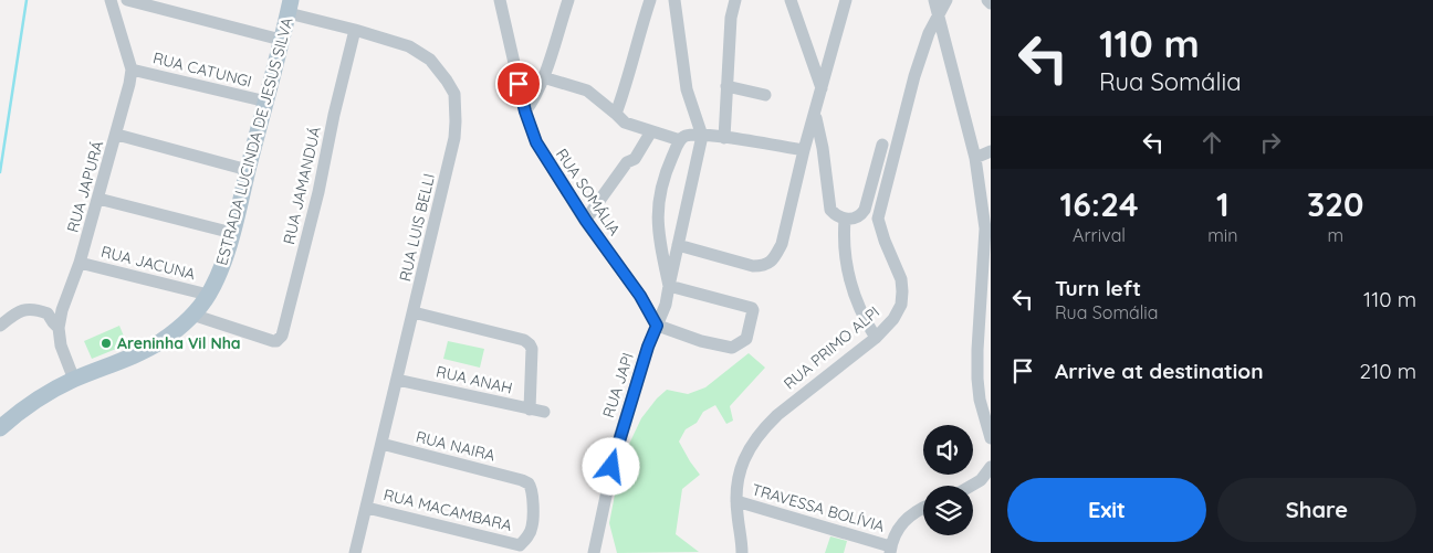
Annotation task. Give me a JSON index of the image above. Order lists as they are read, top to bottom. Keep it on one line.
{"streets":{"main road":["ESTRADA LUCINDA DE JESUS SILVA"],"street":["RUA CATUNGI","RUA JAMANDUÁ","RUA JAPURÁ","RUA SOMÁLIA","RUA LUIS BELLI","RUA JACUNA","RUA PRIMO ALPI","RUA ANAH","RUA JAPI","RUA NAIRA","TRAVESSA BOLÍVIA","RUA MACAMBARA"]},"crossings":[["RUA CATUNGI","ESTRADA LUCINDA DE JESUS SILVA"],["RUA CATUNGI","RUA JAPURÁ"],["ESTRADA LUCINDA DE JESUS SILVA","RUA JAMANDUÁ"],["ESTRADA LUCINDA DE JESUS SILVA","RUA JAPURÁ"],["ESTRADA LUCINDA DE JESUS SILVA","RUA LUIS BELLI"],["ESTRADA LUCINDA DE JESUS SILVA","RUA JACUNA"],["RUA JAMANDUÁ","RUA LUIS BELLI"],["RUA JAPURÁ","RUA JACUNA"],["RUA SOMÁLIA","RUA JAPI"],["RUA LUIS BELLI","RUA ANAH"],["RUA LUIS BELLI","RUA NAIRA"],["RUA LUIS BELLI","RUA MACAMBARA"],["RUA PRIMO ALPI","TRAVESSA BOLÍVIA"],["RUA NAIRA","RUA MACAMBARA"]],"places":["Areninha Vil Nha"],"page":{"turn":["110 m","Rua Somália"],"eta":["16:24","Arrival","1","min","320","m"],"list":[{"name":"Turn left","note":"Rua Somália","value":"110 m"},{"name":"Arrive at destination","value":"210 m"}],"buttons":["Exit","Share"]}}
